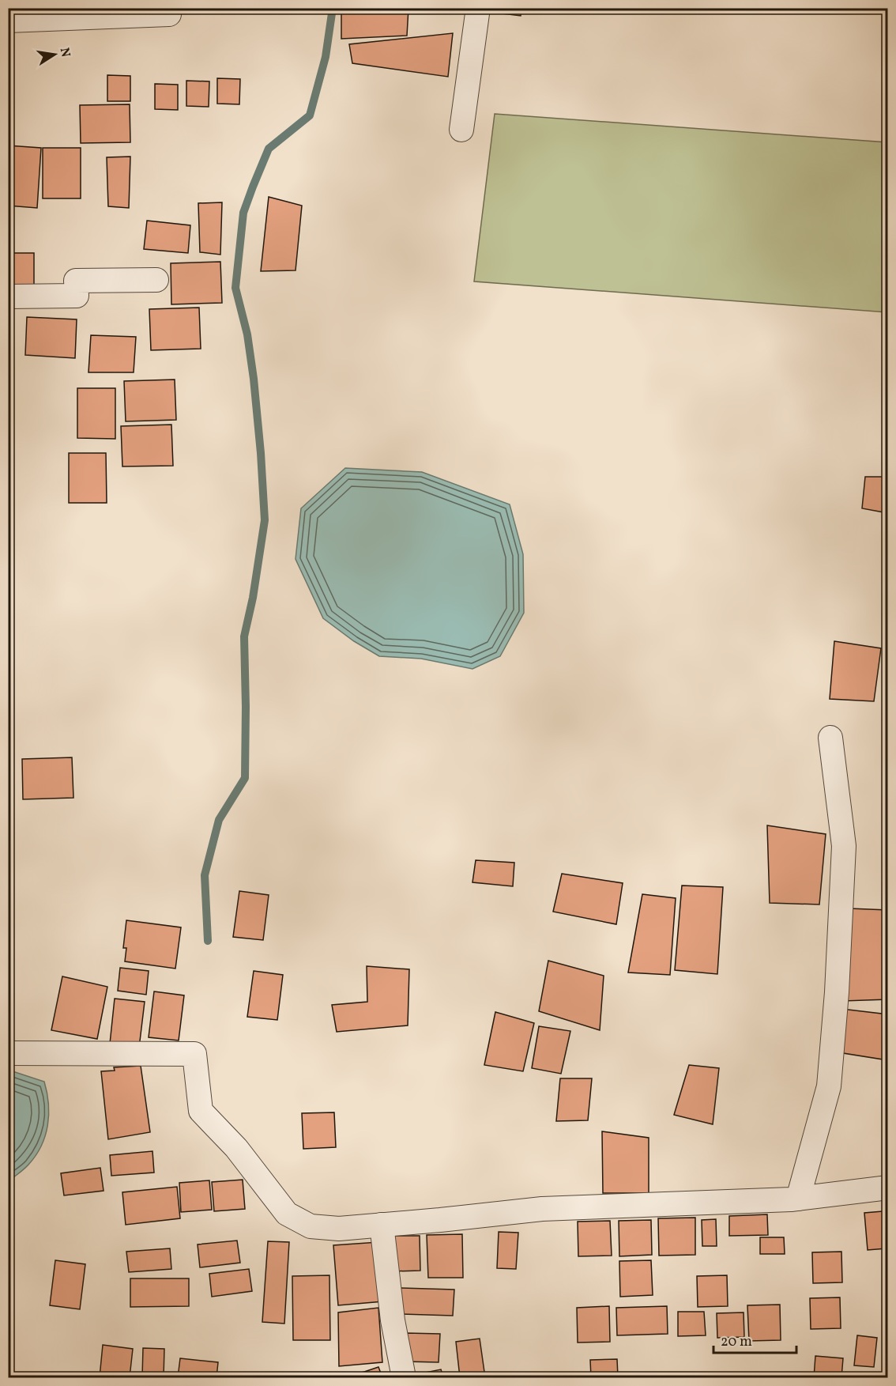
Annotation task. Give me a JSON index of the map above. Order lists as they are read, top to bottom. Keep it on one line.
{"scale_bar":"20 m","north":"right"}
